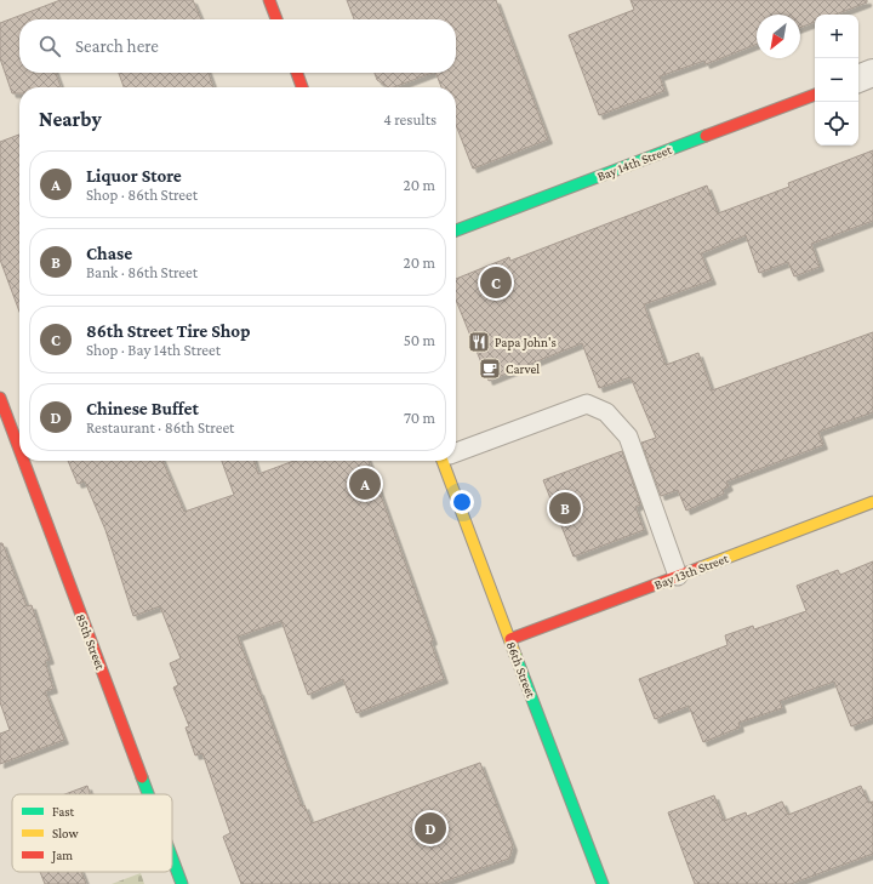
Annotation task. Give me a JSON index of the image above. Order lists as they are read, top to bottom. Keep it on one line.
{"streets":{"street":["Bay 14th Street","Bay 13th Street","85th Street","86th Street"]},"crossings":[["Bay 13th Street","86th Street"]],"places":{"restaurant":["Papa John's"],"cafe":["Carvel"]},"legend":["Fast","Slow","Jam"],"north":"bottom left","page":{"map_buttons":["+","−"],"search":"Search here","heading":["Nearby","4 results"],"list":[{"mark":"A","name":"Liquor Store","note":"Shop · 86th Street","value":"20 m"},{"mark":"B","name":"Chase","note":"Bank · 86th Street","value":"20 m"},{"mark":"C","name":"86th Street Tire Shop","note":"Shop · Bay 14th Street","value":"50 m"},{"mark":"D","name":"Chinese Buffet","note":"Restaurant · 86th Street","value":"70 m"}],"pins":["C","A","B","D"]}}
